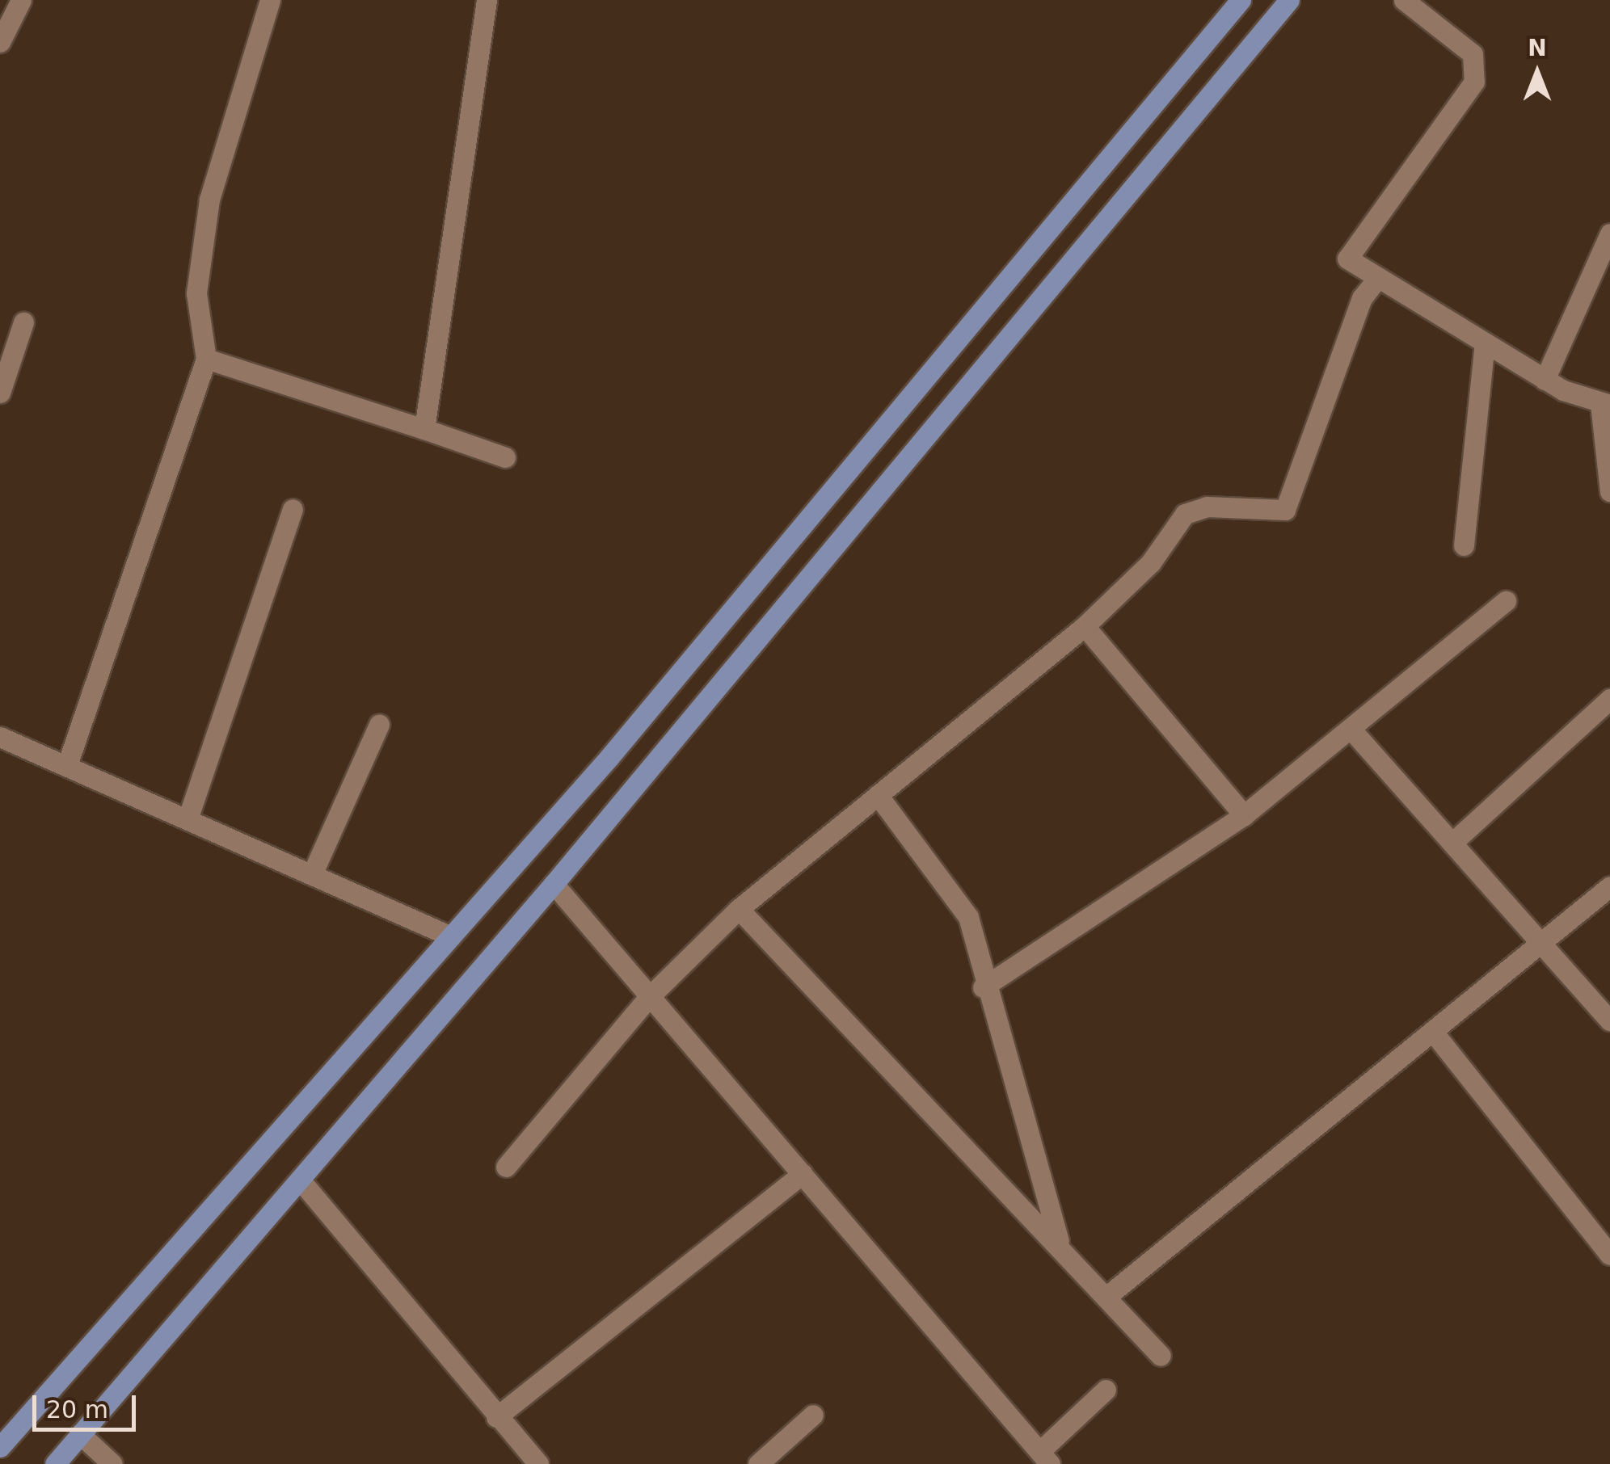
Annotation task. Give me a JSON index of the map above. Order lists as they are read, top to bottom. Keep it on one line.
{"scale_bar":"20 m","north":"top"}
